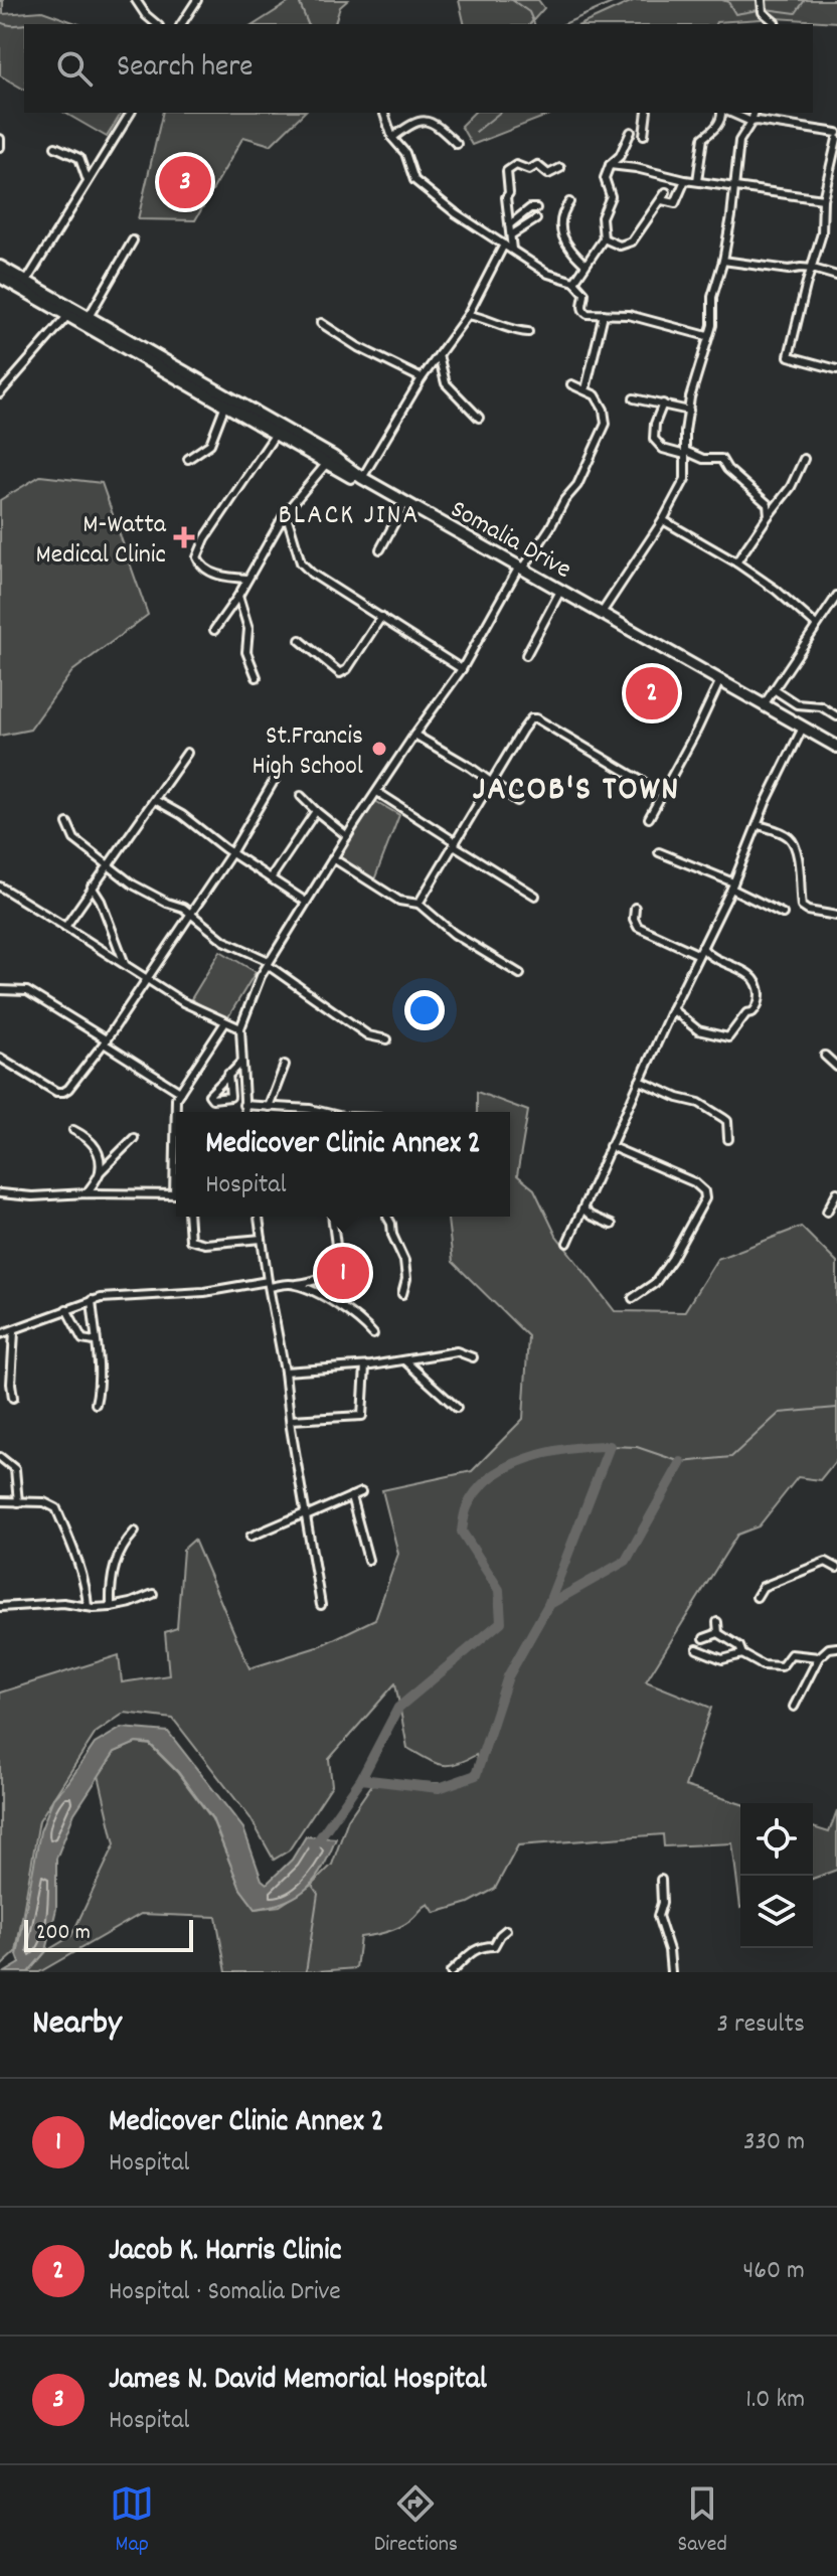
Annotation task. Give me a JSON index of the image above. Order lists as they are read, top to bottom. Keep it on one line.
{"streets":{"main road":["Somalia Drive"]},"districts":["BLACK JINA","JACOB'S TOWN"],"places":{"health":["M-Watta Medical Clinic"],"other":["St.Francis High School"]},"scale_bar":"200 m","page":{"search":"Search here","pins":["3","2","1"],"popup":["Medicover Clinic Annex 2","Hospital"],"scale":"200 m","heading":["Nearby","3 results"],"list":[{"mark":"1","name":"Medicover Clinic Annex 2","note":"Hospital","value":"330 m"},{"mark":"2","name":"Jacob K. Harris Clinic","note":"Hospital · Somalia Drive","value":"460 m"},{"mark":"3","name":"James N. David Memorial Hospital","note":"Hospital","value":"1.0 km"}],"nav":["Map","Directions","Saved"]}}
